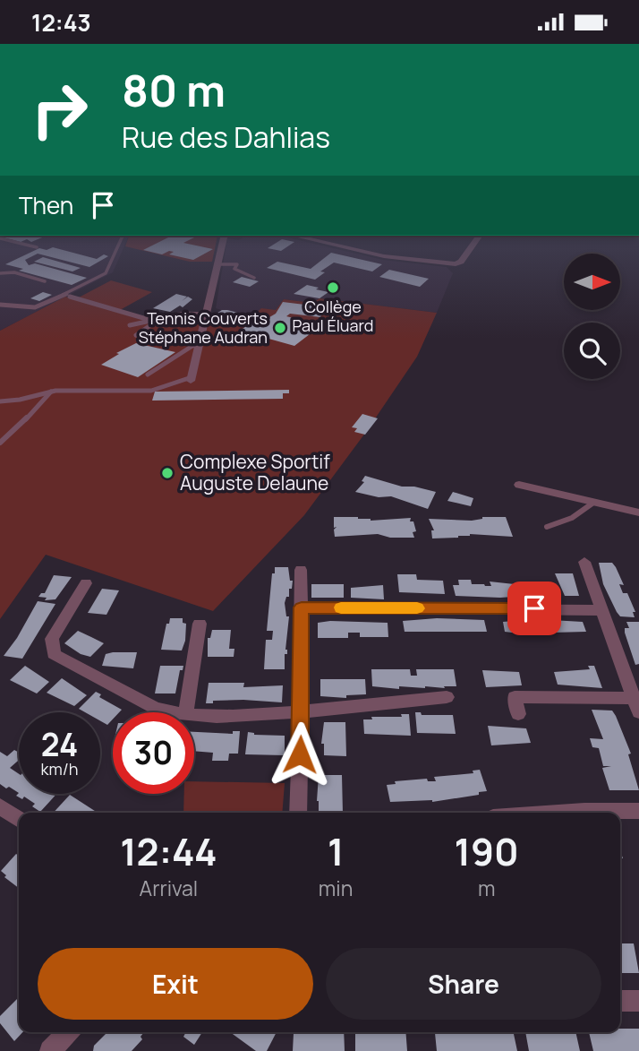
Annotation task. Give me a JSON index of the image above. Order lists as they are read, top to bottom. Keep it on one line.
{"places":["Collège Paul Éluard","Tennis Couverts Stéphane Audran","Complexe Sportif Auguste Delaune"],"north":"right","page":{"status":"12:43","turn":["80 m","Rue des Dahlias"],"then":"Then","speed":"24 km/h","limit":"30","eta":["12:44","Arrival","1","min","190","m"],"buttons":["Exit","Share"]}}
